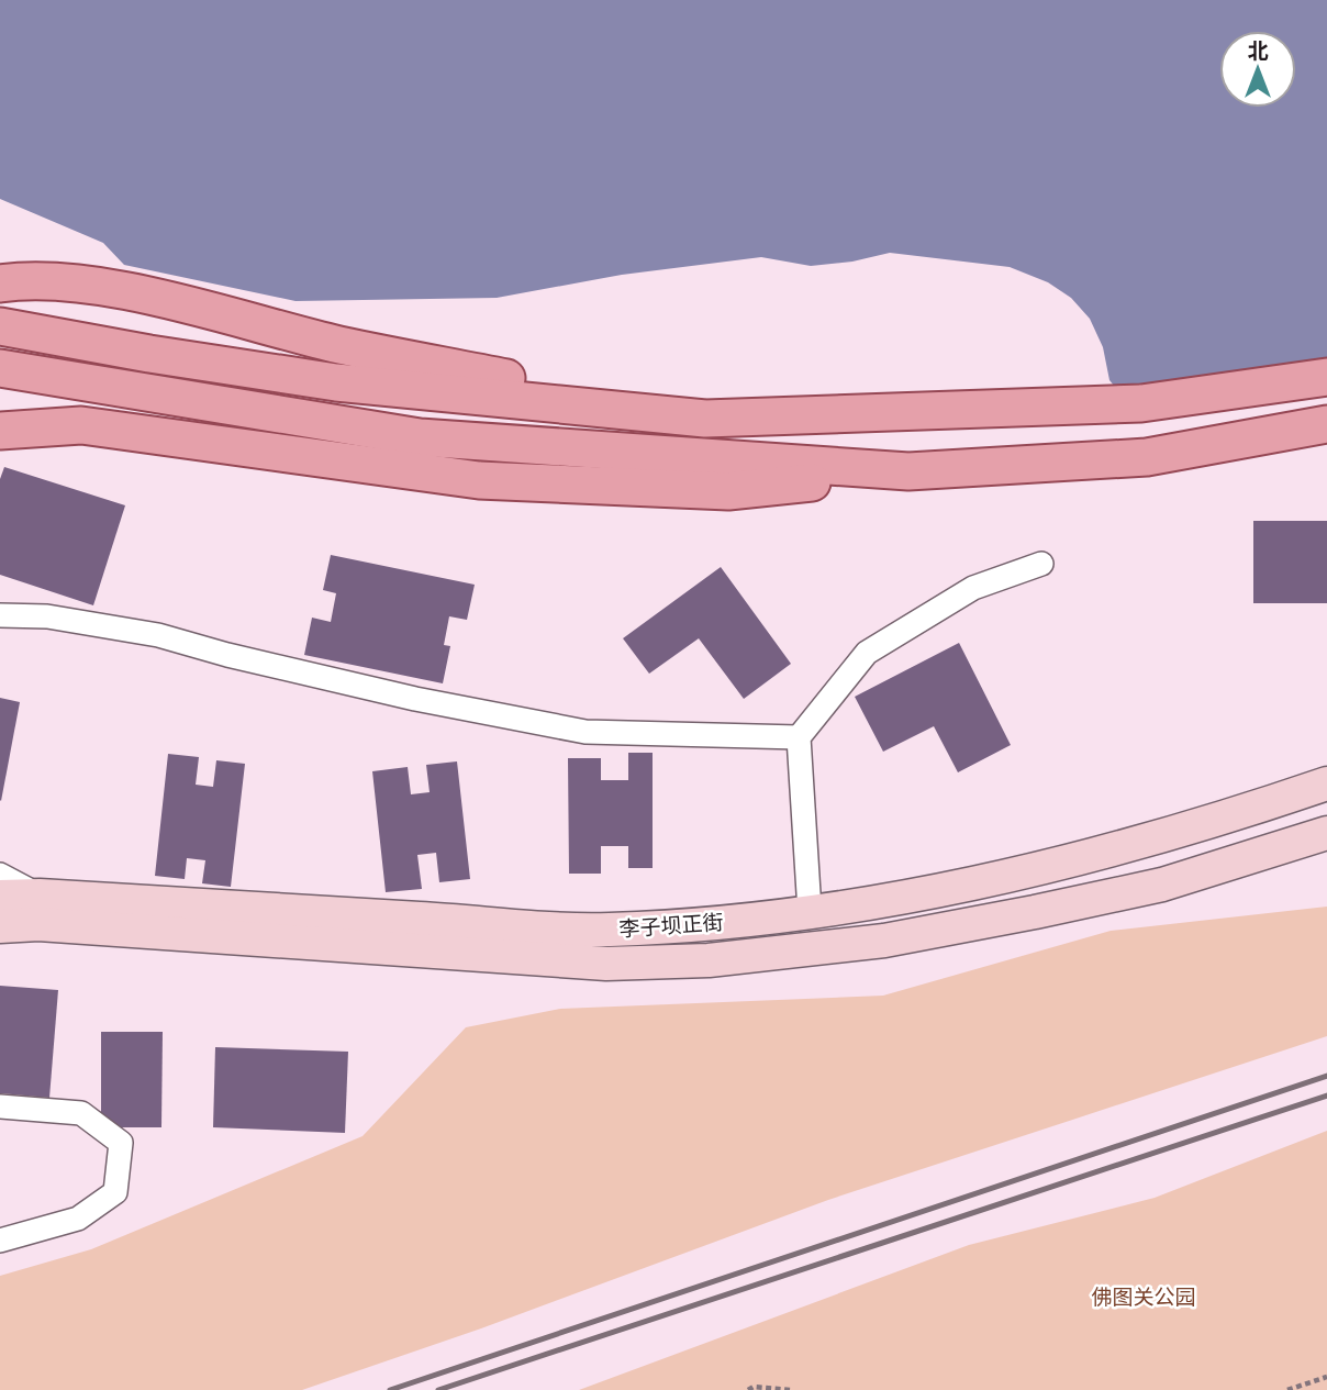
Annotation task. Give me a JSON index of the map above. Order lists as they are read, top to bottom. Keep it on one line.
{"streets":{"main road":["李子坝正街"]},"parks":["佛图关公园"],"north":"top"}
